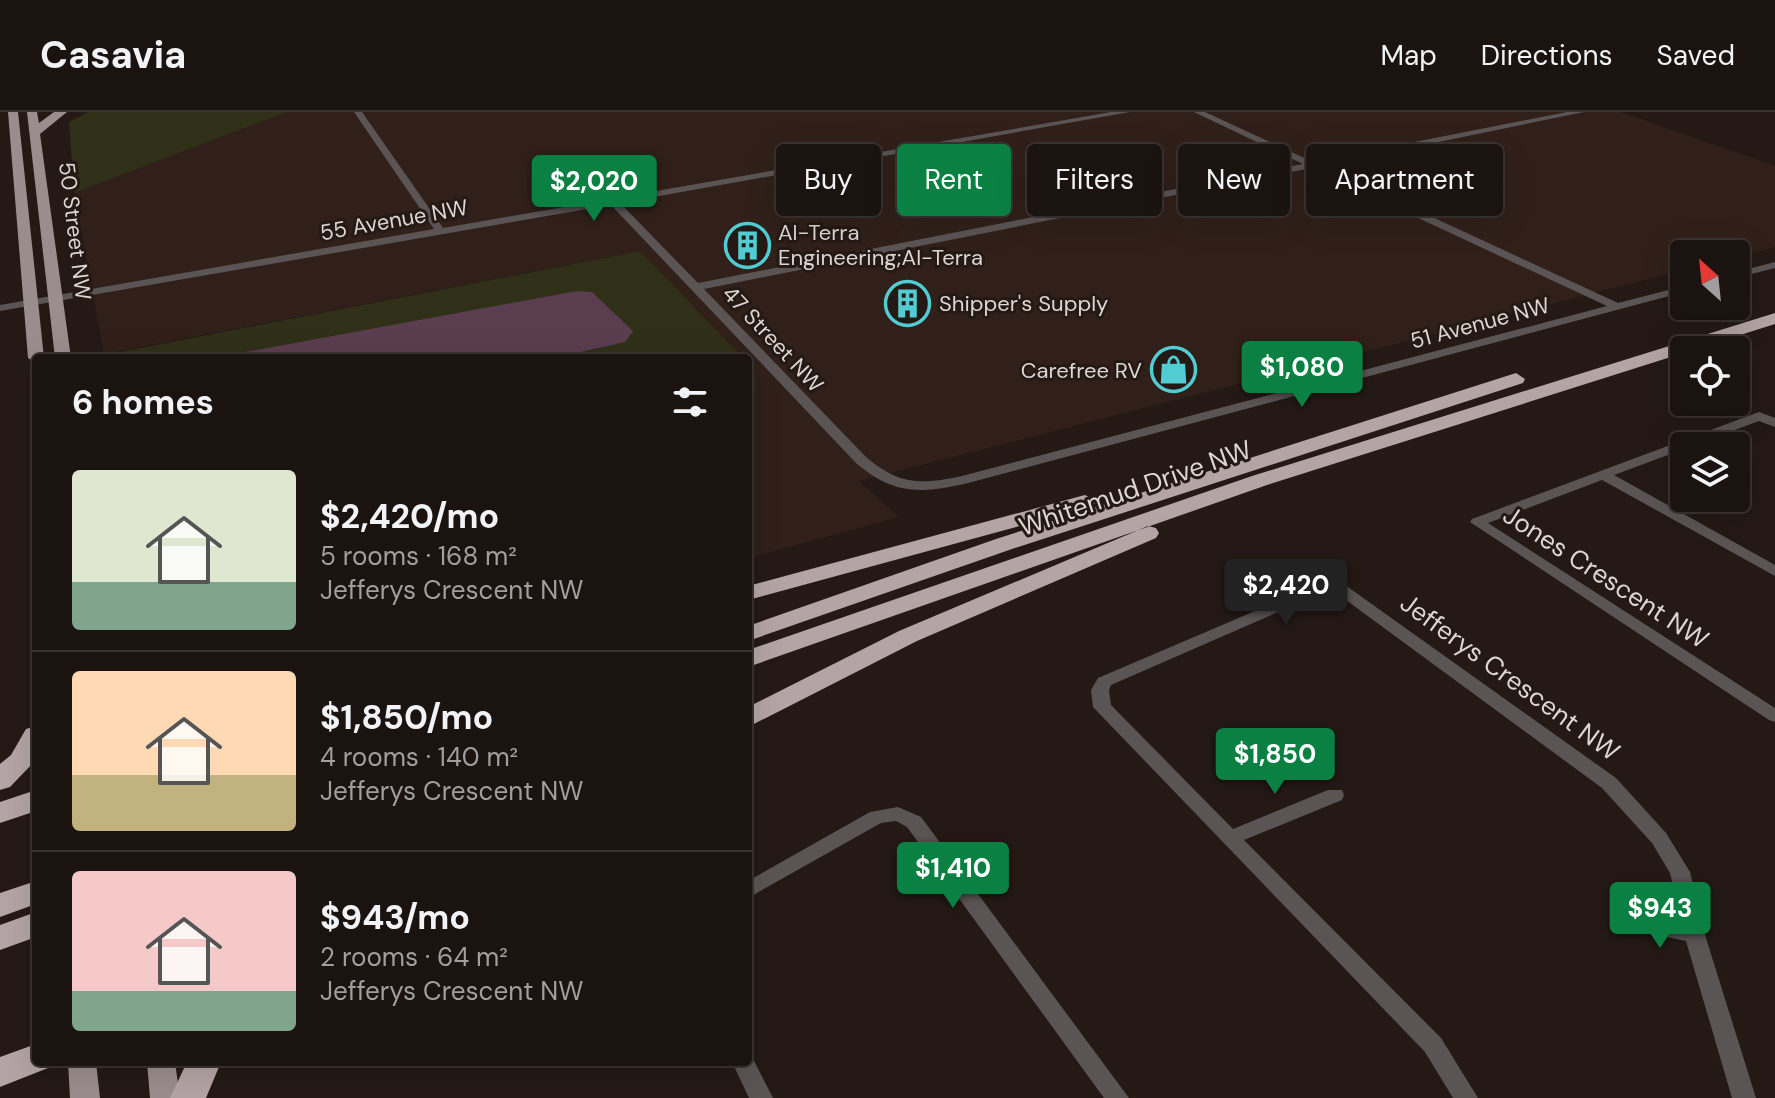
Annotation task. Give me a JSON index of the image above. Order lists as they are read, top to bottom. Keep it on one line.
{"streets":{"highway":["Whitemud Drive NW"],"main road":["50 Street NW"],"street":["55 Avenue NW","51 Avenue NW","47 Street NW","Jones Crescent NW","Jefferys Crescent NW"]},"crossings":[["55 Avenue NW","50 Street NW"],["55 Avenue NW","47 Street NW"],["51 Avenue NW","47 Street NW"]],"places":{"building":["Al-Terra Engineering;Al-Terra","Shipper's Supply"],"shop":["Carefree RV"]},"north":"top left","page":{"header":"Casavia","nav":["Map","Directions","Saved"],"chip":["Buy","Rent","Filters","New","Apartment"],"price":["$2,020","$1,080","$2,420","$1,850","$1,410","$943"],"heading":"6 homes","list":[{"name":"$2,420/mo","note":"5 rooms · 168 m² · Jefferys Crescent NW"},{"name":"$1,850/mo","note":"4 rooms · 140 m² · Jefferys Crescent NW"},{"name":"$943/mo","note":"2 rooms · 64 m² · Jefferys Crescent NW"}]}}
